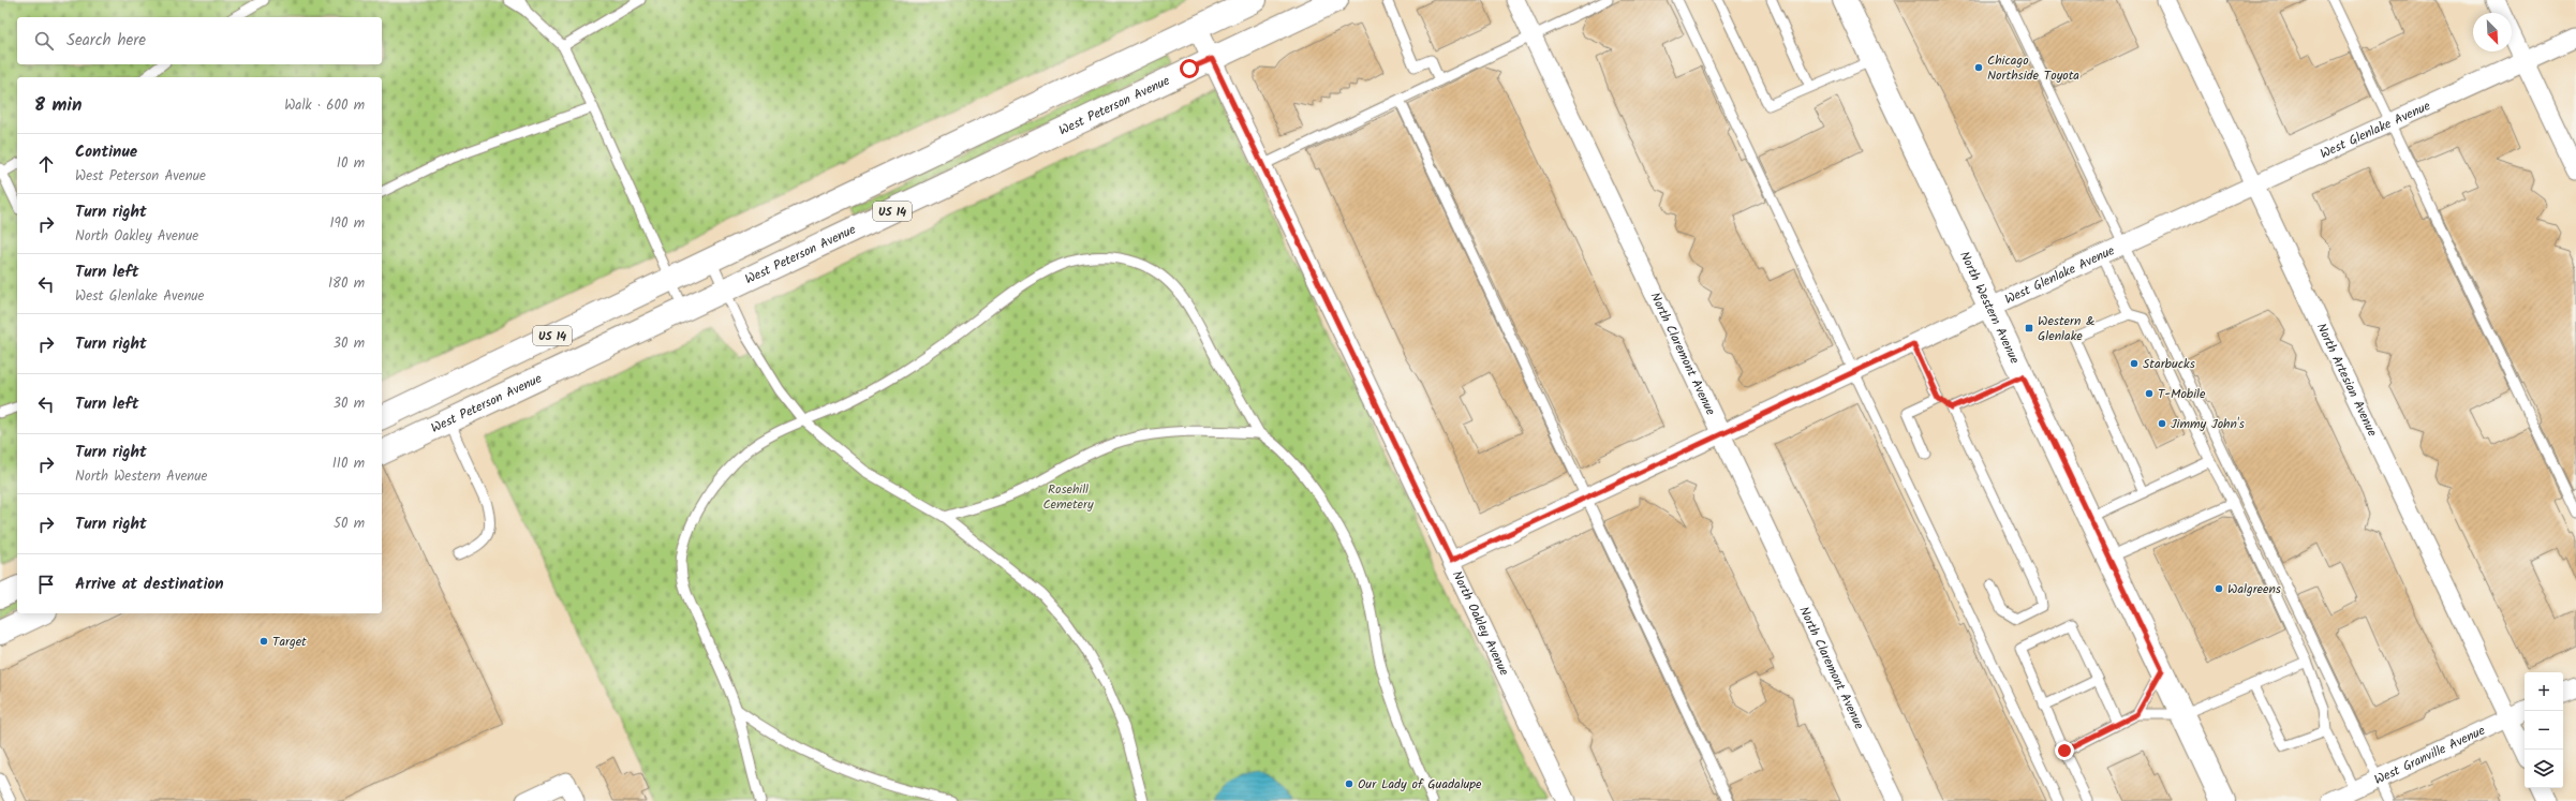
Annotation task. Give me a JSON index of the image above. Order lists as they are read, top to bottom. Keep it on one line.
{"streets":{"main road":["West Peterson Avenue","US 14","North Western Avenue"],"street":["West Glenlake Avenue","North Claremont Avenue","North Artesian Avenue","North Oakley Avenue","West Granville Avenue"]},"crossings":[["West Peterson Avenue","North Oakley Avenue"],["West Glenlake Avenue","North Western Avenue"],["West Glenlake Avenue","North Claremont Avenue"],["West Glenlake Avenue","North Artesian Avenue"],["West Glenlake Avenue","North Oakley Avenue"],["US 14","North Oakley Avenue"],["North Artesian Avenue","West Granville Avenue"]],"parks":["Rosehill Cemetery"],"places":{"other":["Chicago Northside Toyota","Starbucks","T-Mobile","Jimmy John's","Walgreens","Target","Our Lady of Guadalupe"],"transit":["Western & Glenlake"]},"north":"bottom right","page":{"search":"Search here","heading":["8 min","Walk · 600 m"],"list":[["Continue","West Peterson Avenue","10 m"],["Turn right","North Oakley Avenue","190 m"],["Turn left","West Glenlake Avenue","180 m"],["Turn right","30 m"],["Turn left","30 m"],["Turn right","North Western Avenue","110 m"],["Turn right","50 m"],"Arrive at destination"],"map_buttons":["+","−"]}}
